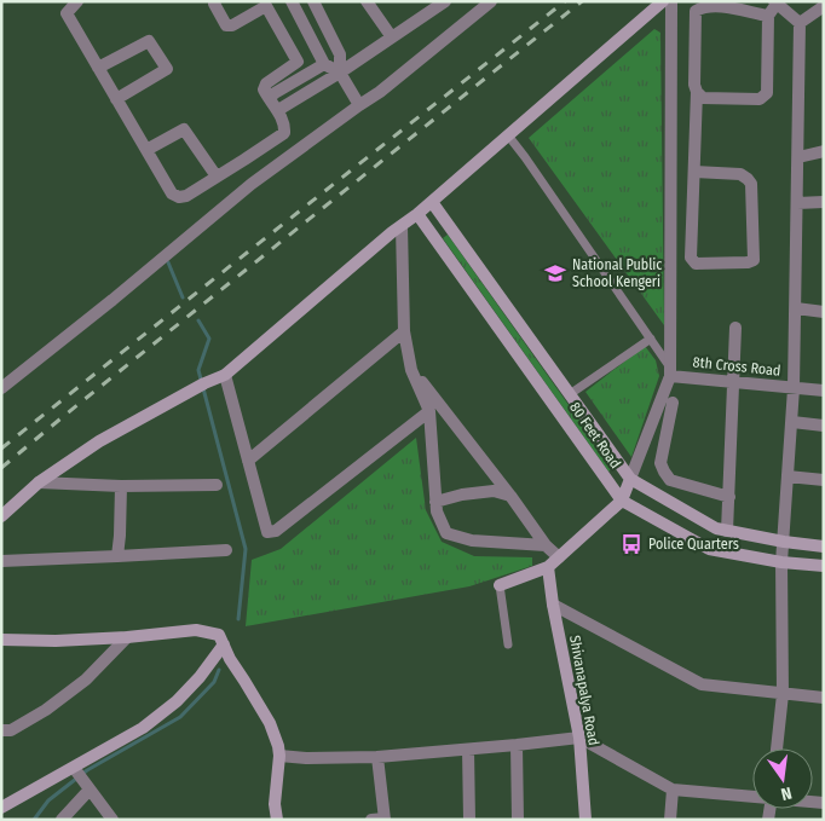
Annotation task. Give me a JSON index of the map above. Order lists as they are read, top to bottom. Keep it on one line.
{"streets":{"street":["8th Cross Road","80 Feet Road","Shivanapalya Road"]},"crossings":[["8th Cross Road","80 Feet Road"]],"places":{"school or university":["National Public School Kengeri"],"bus stop":["Police Quarters"]},"north":"bottom"}
